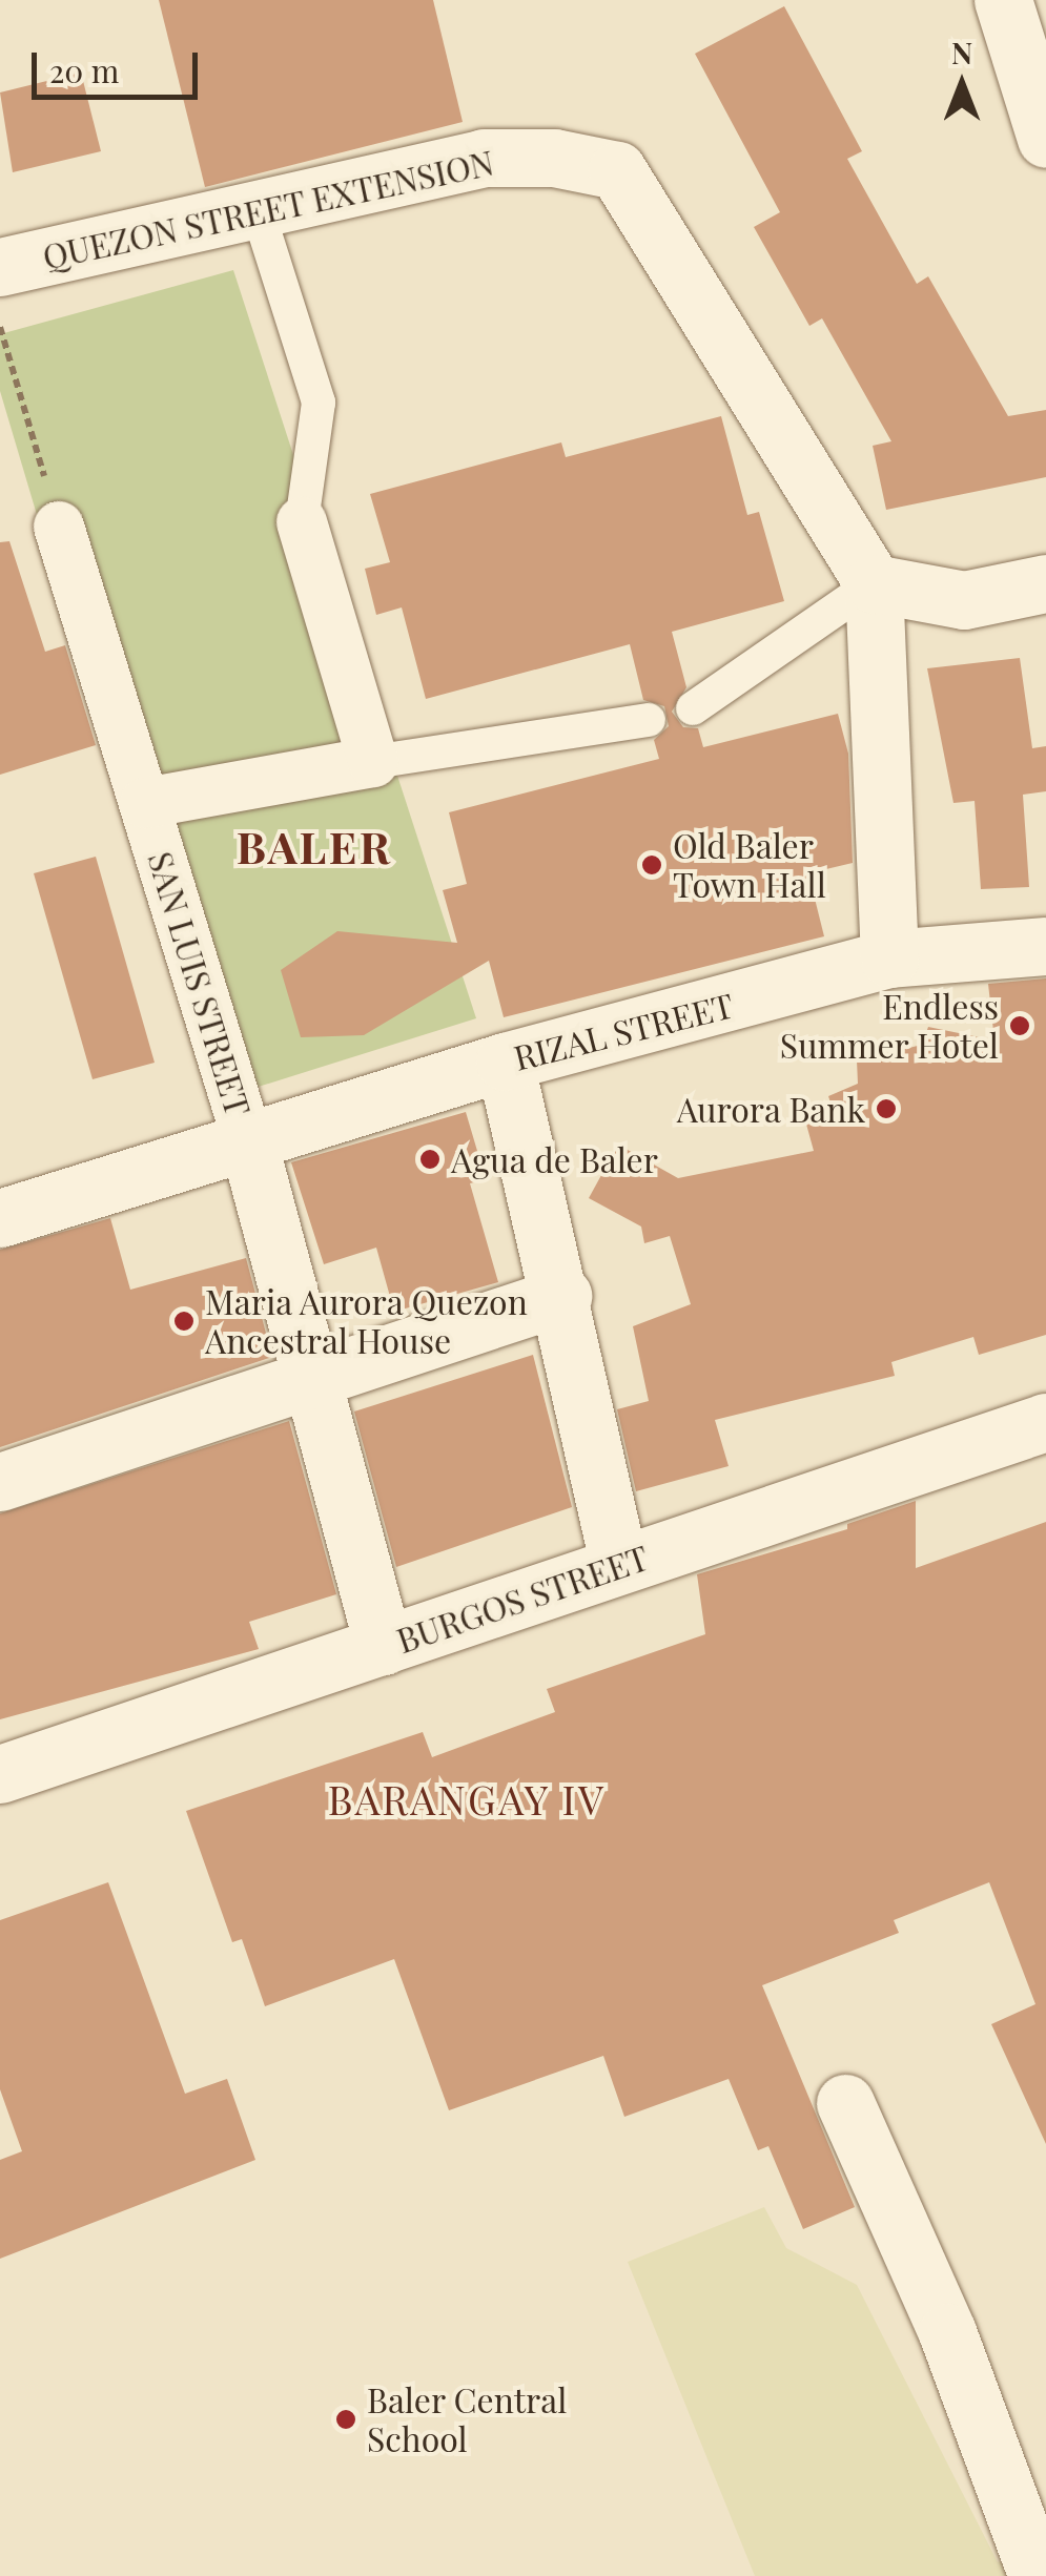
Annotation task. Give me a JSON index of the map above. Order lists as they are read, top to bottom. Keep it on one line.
{"streets":{"street":["QUEZON STREET EXTENSION","SAN LUIS STREET","RIZAL STREET","BURGOS STREET"]},"crossings":[["SAN LUIS STREET","RIZAL STREET"],["SAN LUIS STREET","BURGOS STREET"]],"districts":["BALER","BARANGAY IV"],"places":["Old Baler Town Hall","Endless Summer Hotel","Aurora Bank","Agua de Baler","Maria Aurora Quezon Ancestral House","Baler Central School"],"scale_bar":"20 m","north":"top"}
